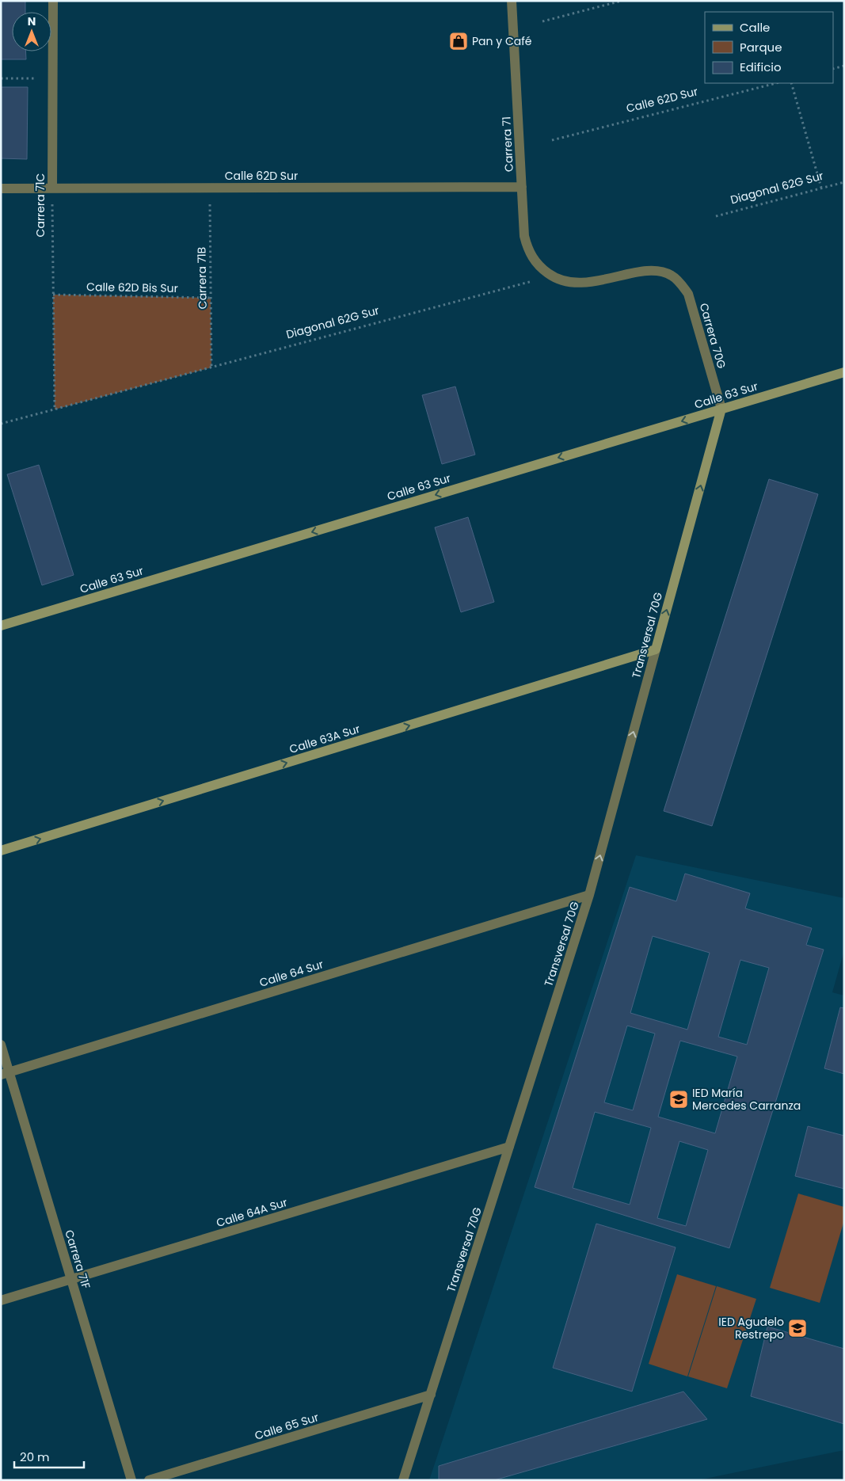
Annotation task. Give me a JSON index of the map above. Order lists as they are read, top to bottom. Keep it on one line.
{"streets":{"street":["Calle 62D Sur","Carrera 71","Carrera 71C","Carrera 70G","Calle 63 Sur","Transversal 70G","Calle 63A Sur","Calle 64 Sur","Calle 64A Sur","Carrera 71F","Calle 65 Sur"],"path":["Diagonal 62G Sur","Carrera 71B","Calle 62D Bis Sur"]},"crossings":[["Calle 62D Sur","Carrera 71"],["Calle 62D Sur","Carrera 71C"],["Calle 62D Sur","Carrera 71B"],["Carrera 71","Diagonal 62G Sur"],["Carrera 71","Carrera 70G"],["Diagonal 62G Sur","Carrera 71C"],["Diagonal 62G Sur","Carrera 71B"],["Diagonal 62G Sur","Carrera 70G"],["Carrera 71C","Calle 62D Bis Sur"],["Carrera 71B","Calle 62D Bis Sur"],["Carrera 70G","Calle 63 Sur"],["Carrera 70G","Transversal 70G"],["Calle 63 Sur","Transversal 70G"],["Transversal 70G","Calle 63A Sur"],["Transversal 70G","Calle 64 Sur"],["Transversal 70G","Calle 64A Sur"],["Transversal 70G","Calle 65 Sur"],["Calle 64 Sur","Carrera 71F"],["Calle 64A Sur","Carrera 71F"]],"one_way":["Calle 63 Sur","Transversal 70G","Calle 63A Sur"],"places":{"shop":["Pan y Café"],"school or university":["IED María Mercedes Carranza","IED Agudelo Restrepo"]},"legend":["Calle","Parque","Edificio"],"scale_bar":"20 m","north":"top"}
